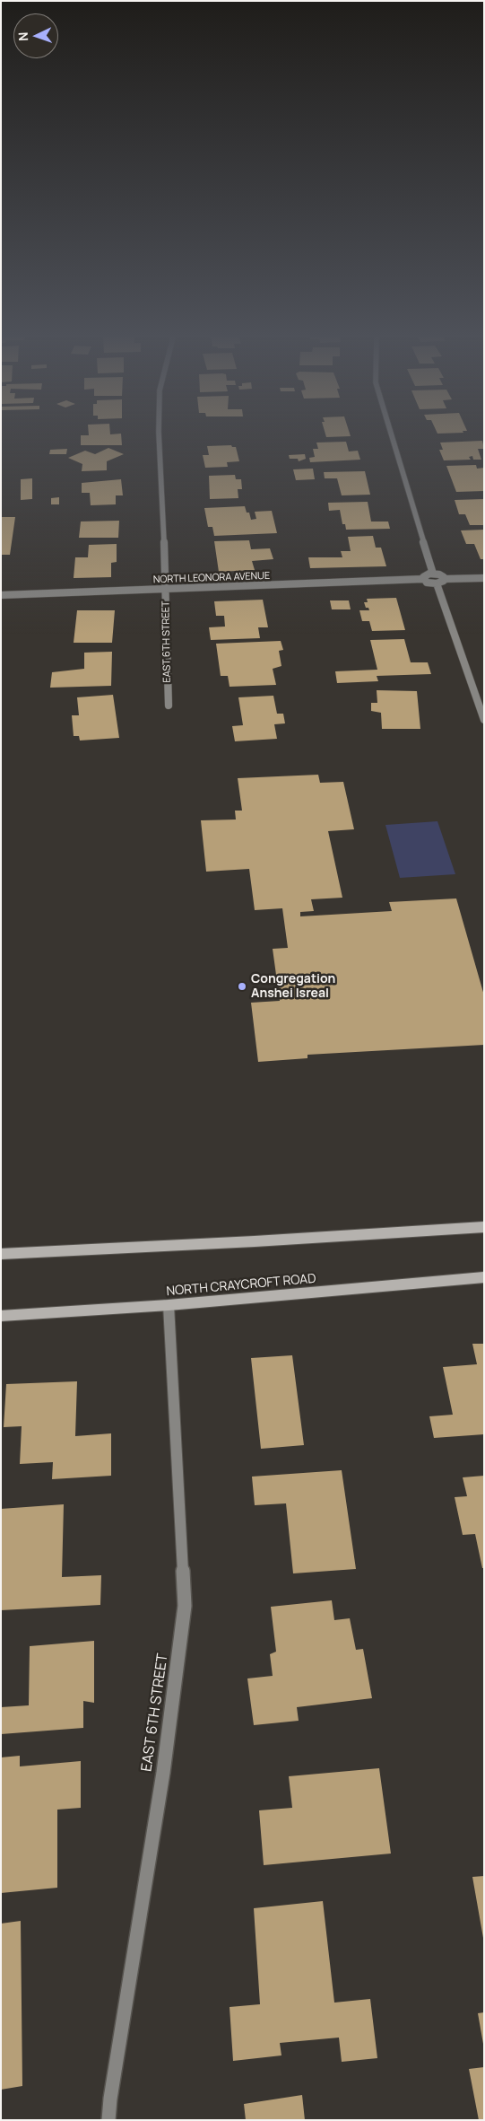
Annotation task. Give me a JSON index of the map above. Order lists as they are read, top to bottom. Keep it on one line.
{"streets":{"main road":["NORTH CRAYCROFT ROAD"],"street":["NORTH LEONORA AVENUE","EAST 6TH STREET"]},"crossings":[["NORTH LEONORA AVENUE","EAST 6TH STREET"],["EAST 6TH STREET","NORTH CRAYCROFT ROAD"]],"places":["Congregation Anshei Isreal"],"north":"left"}
